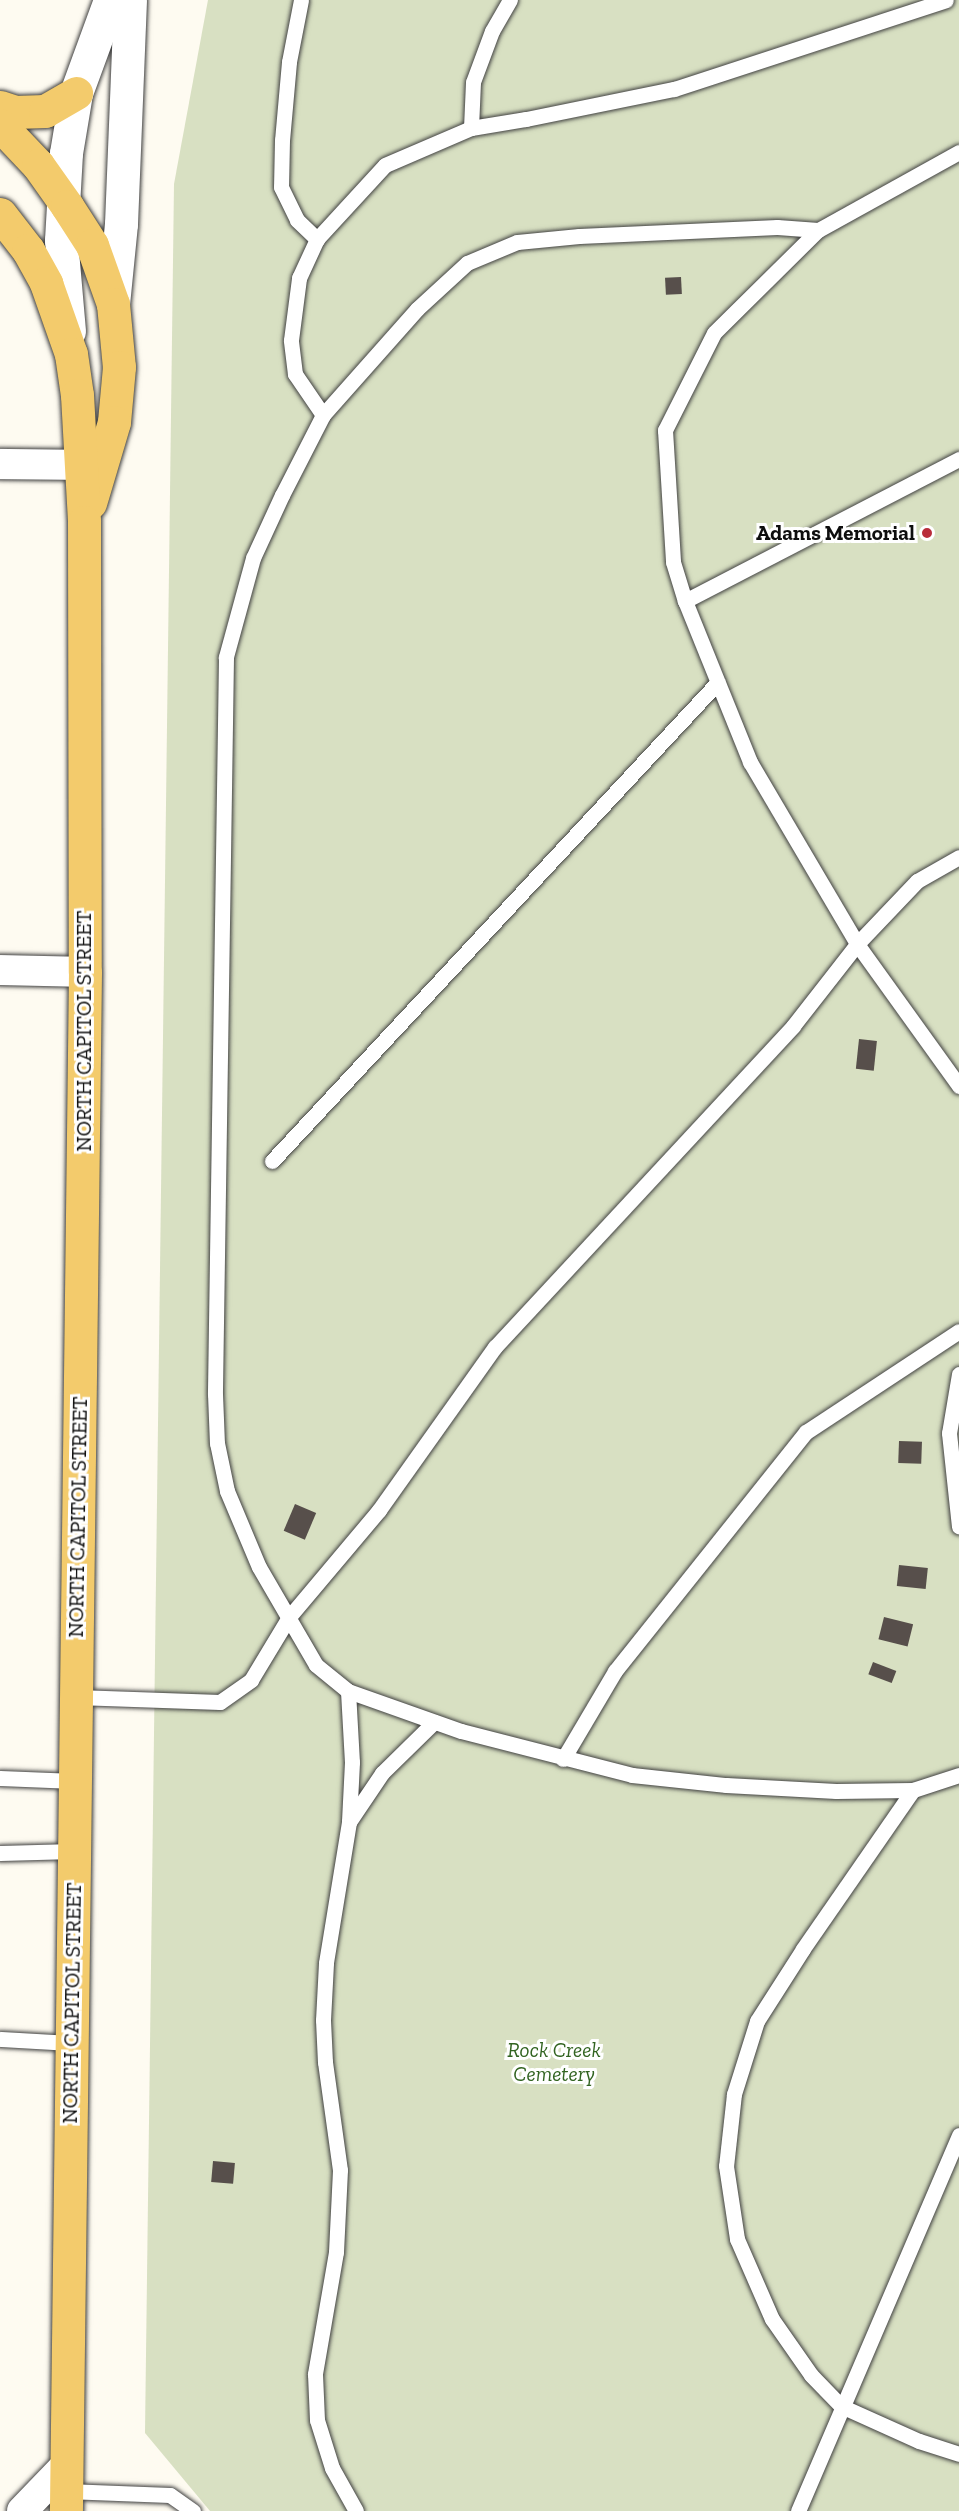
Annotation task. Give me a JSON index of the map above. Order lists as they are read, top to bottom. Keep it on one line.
{"streets":{"main road":["NORTH CAPITOL STREET"]},"parks":["Rock Creek Cemetery"],"places":["Adams Memorial"]}
